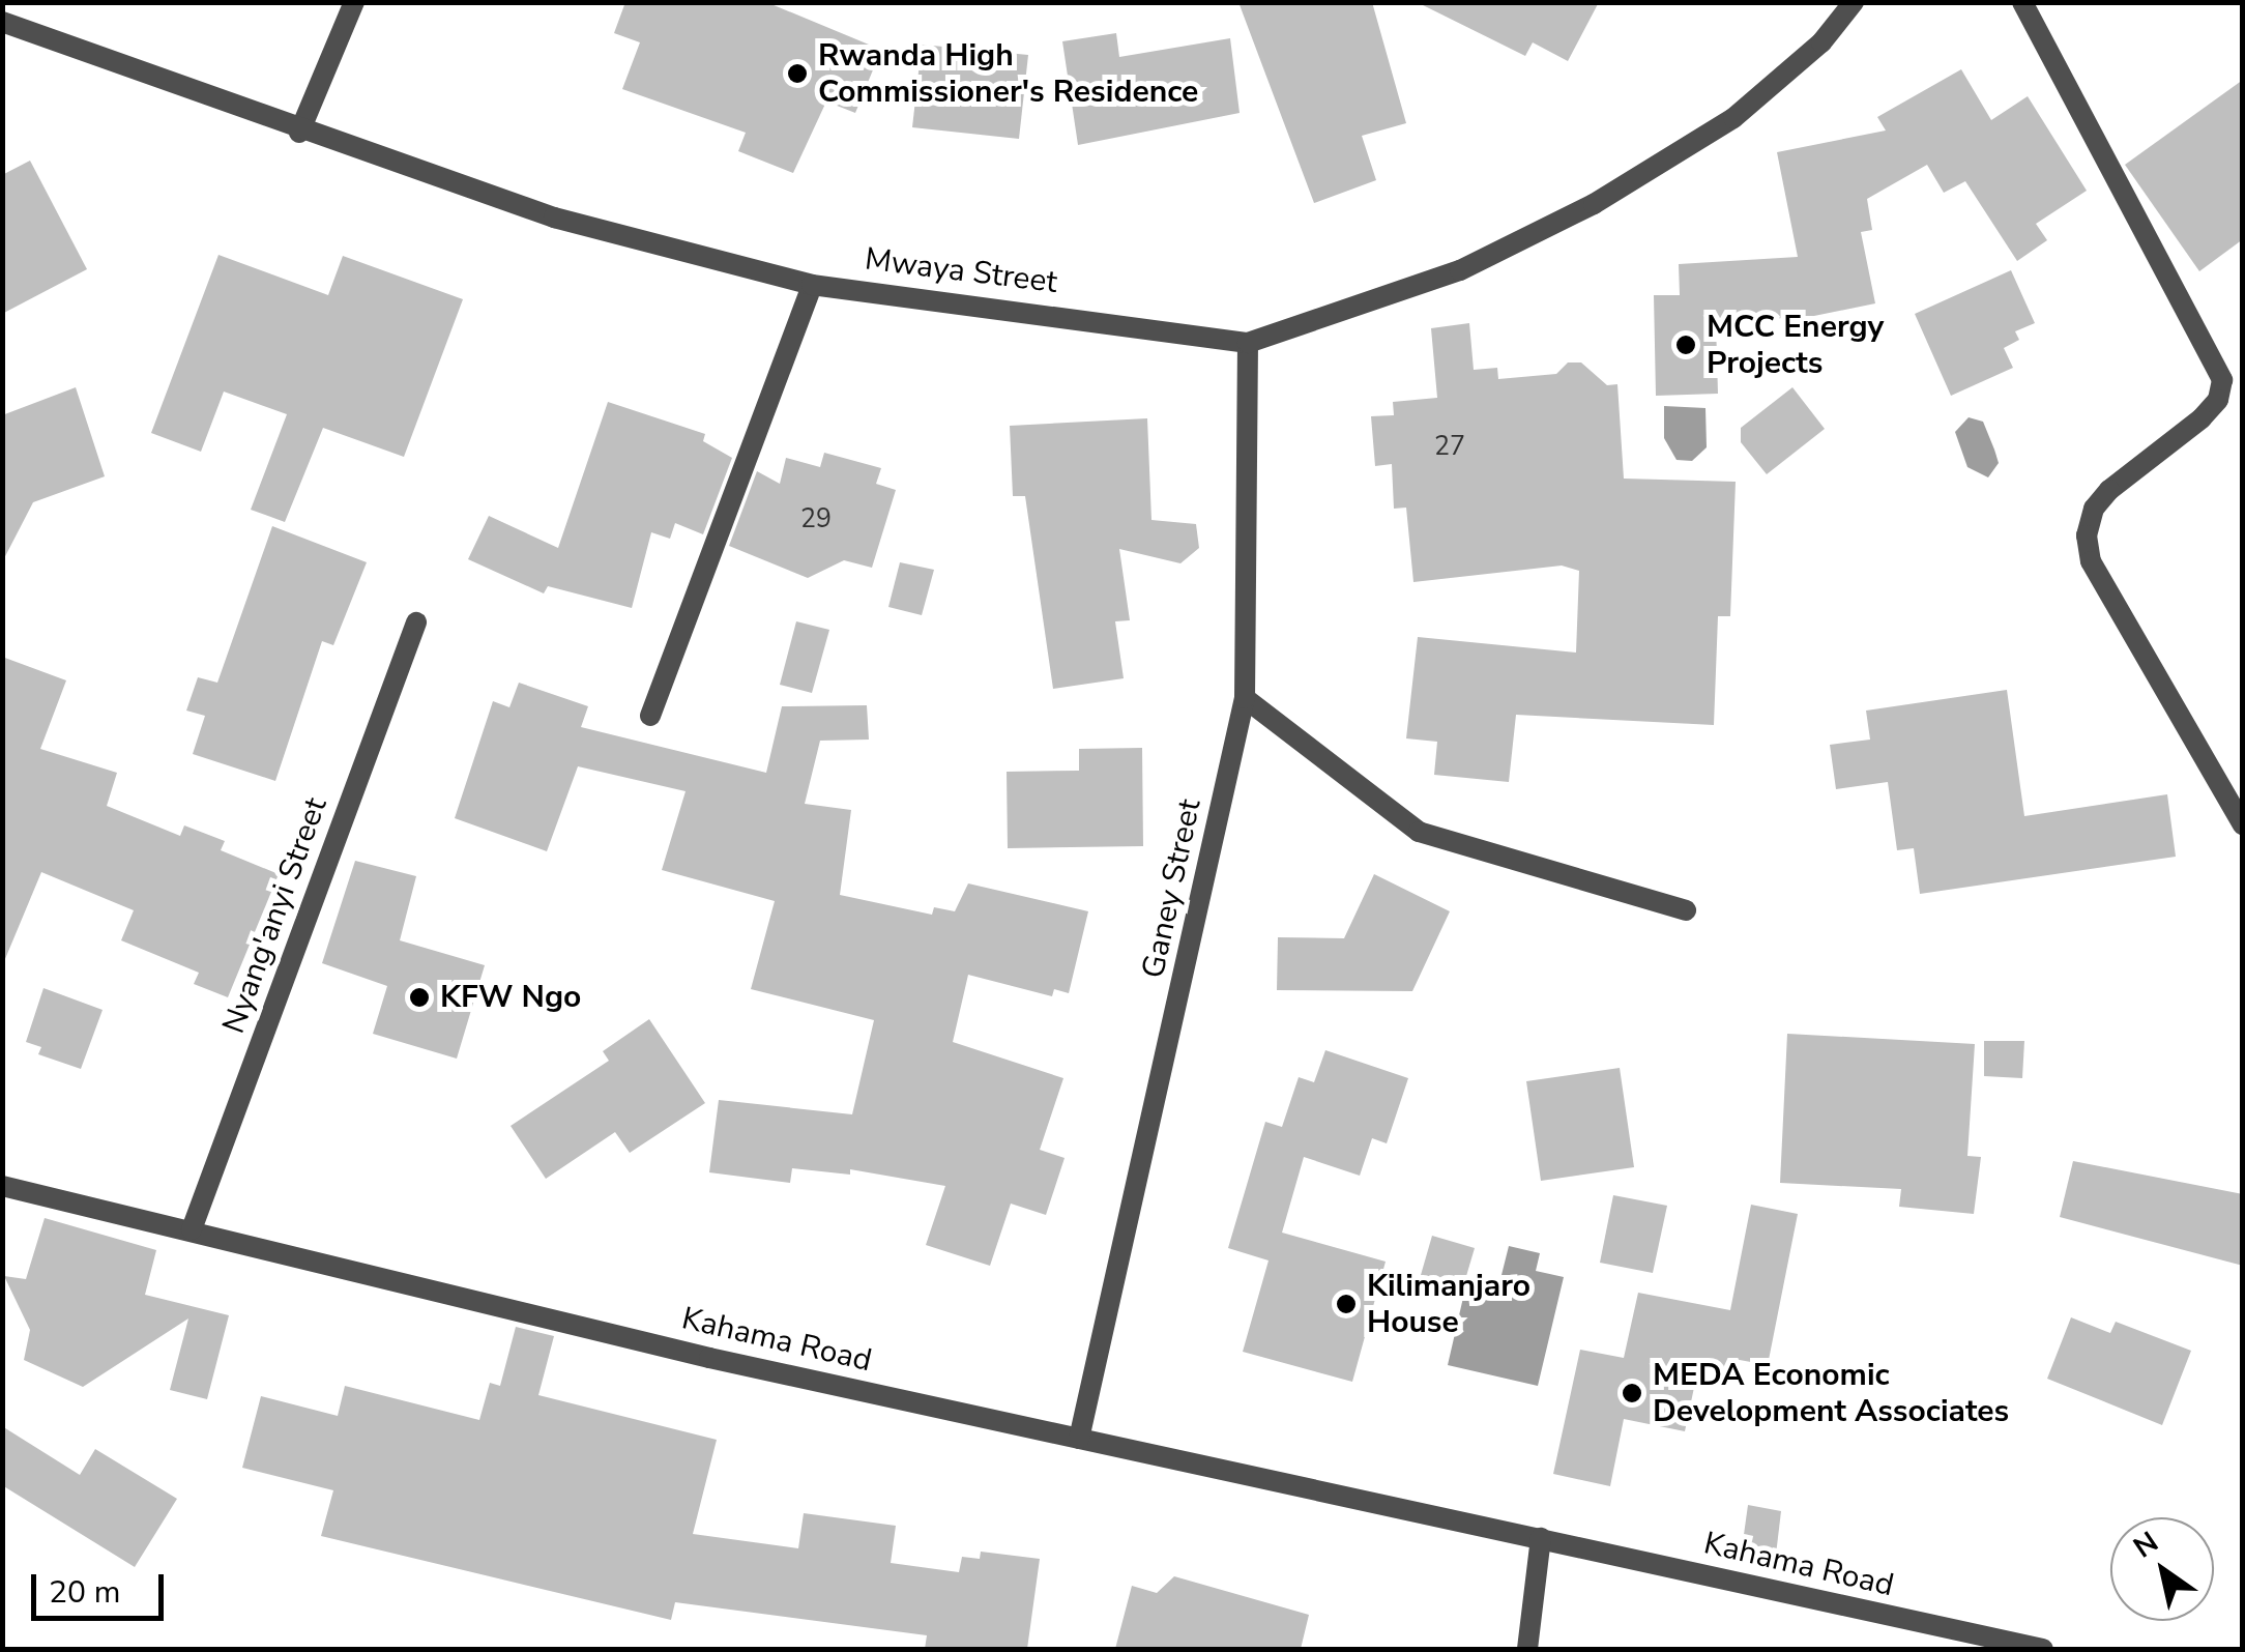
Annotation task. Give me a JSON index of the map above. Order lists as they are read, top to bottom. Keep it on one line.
{"streets":{"street":["Mwaya Street","Ganey Street","Nyang'anyi Street","Kahama Road"]},"crossings":[["Mwaya Street","Ganey Street"],["Ganey Street","Kahama Road"],["Nyang'anyi Street","Kahama Road"]],"places":["Rwanda High Commissioner's Residence","MCC Energy Projects","KFW Ngo","Kilimanjaro House","MEDA Economic Development Associates"],"house_numbers":["27","29"],"scale_bar":"20 m","north":"top left"}
